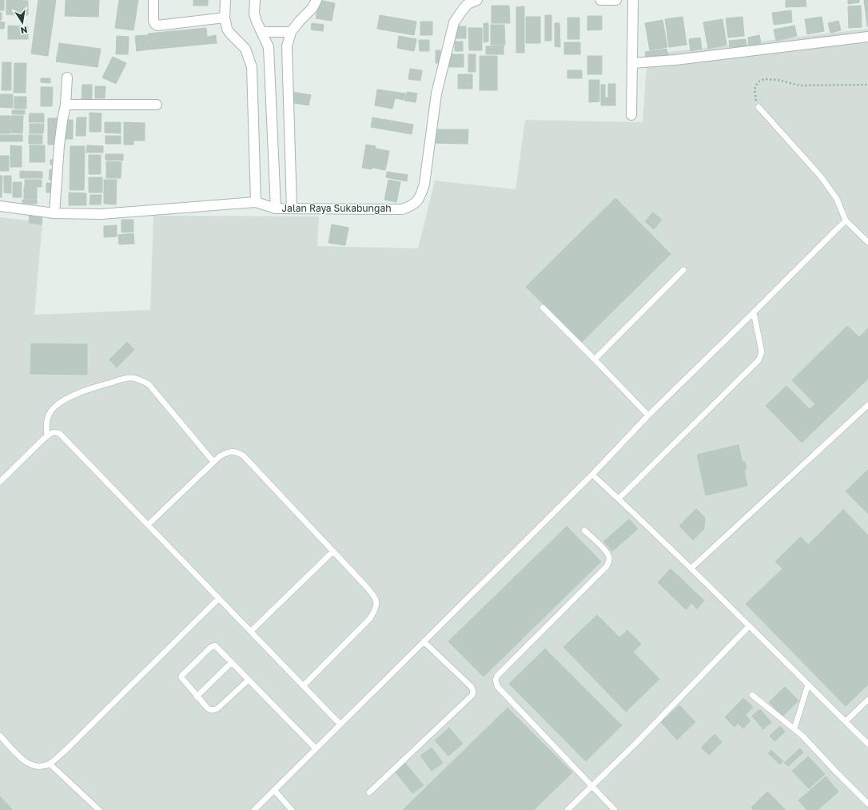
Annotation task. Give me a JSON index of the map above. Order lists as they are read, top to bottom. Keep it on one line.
{"streets":{"street":["Jalan Raya Sukabungah"]},"north":"bottom"}
